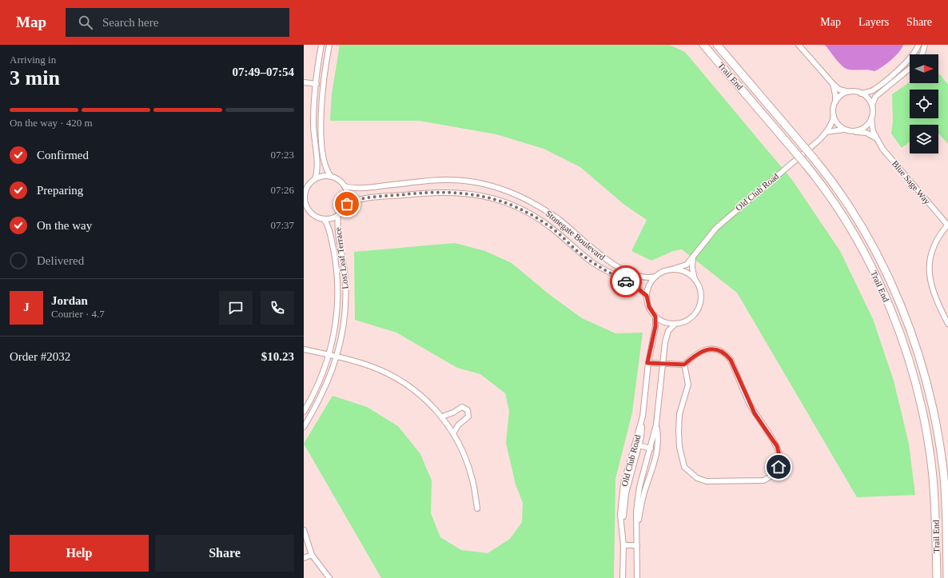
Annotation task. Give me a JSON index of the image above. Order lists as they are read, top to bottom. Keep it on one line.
{"streets":{"street":["Trail End","Blue Sage Way","Old Club Road","Stonegate Boulevard","Lost Leaf Terrace"]},"crossings":[["Blue Sage Way","Old Club Road"],["Old Club Road","Stonegate Boulevard"],["Stonegate Boulevard","Lost Leaf Terrace"]],"north":"right","page":{"header":"Map","search":"Search here","nav":["Map","Layers","Share"],"heading":["3 min","Arriving in","07:49–07:54"],"panel":["Jordan","Courier · 4.7","Order #2032","$10.23"],"bar":"On the way · 420 m","list":[["Confirmed","07:23"],["Preparing","07:26"],["On the way","07:37"],"Delivered"],"round":"J","buttons":["Help","Share"]}}
